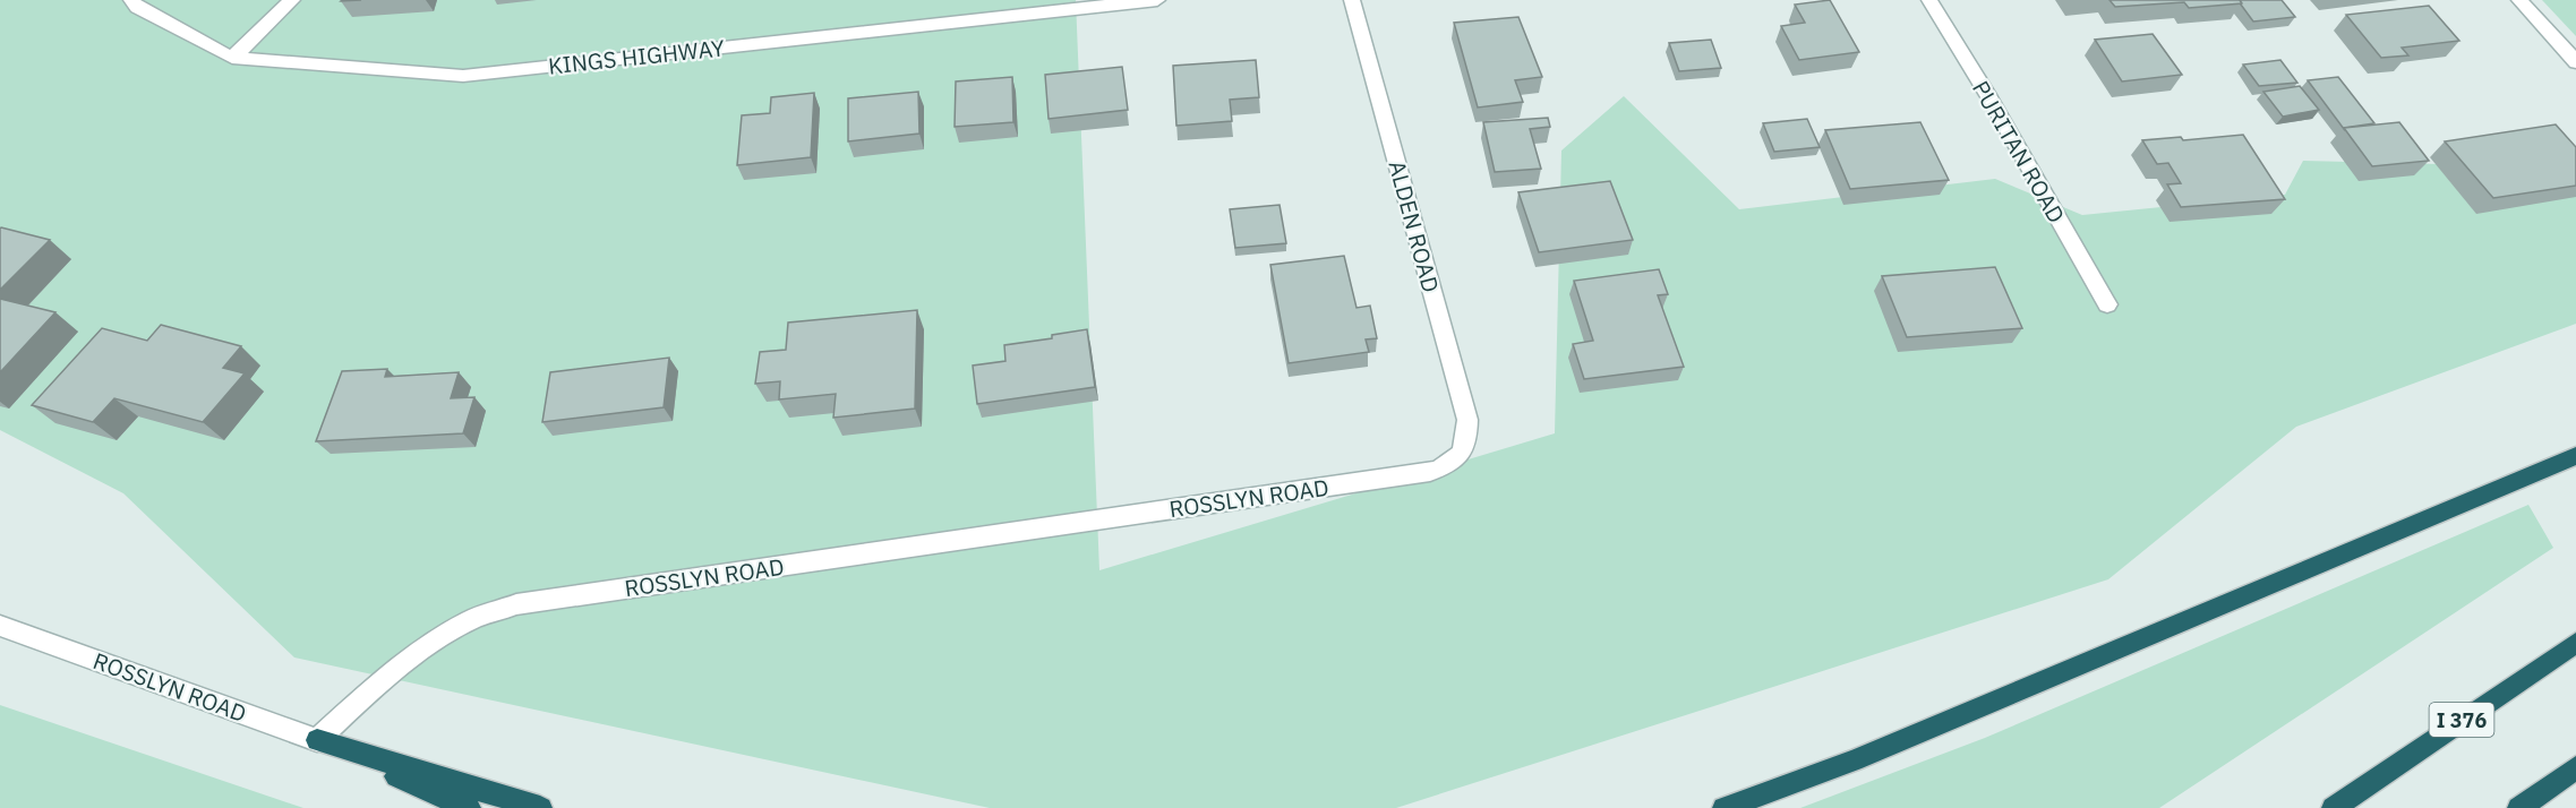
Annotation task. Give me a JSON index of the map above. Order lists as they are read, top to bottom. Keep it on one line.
{"streets":{"highway":["I 376"],"street":["KINGS HIGHWAY","PURITAN ROAD","ALDEN ROAD","ROSSLYN ROAD"]},"crossings":[["ALDEN ROAD","ROSSLYN ROAD"]]}
